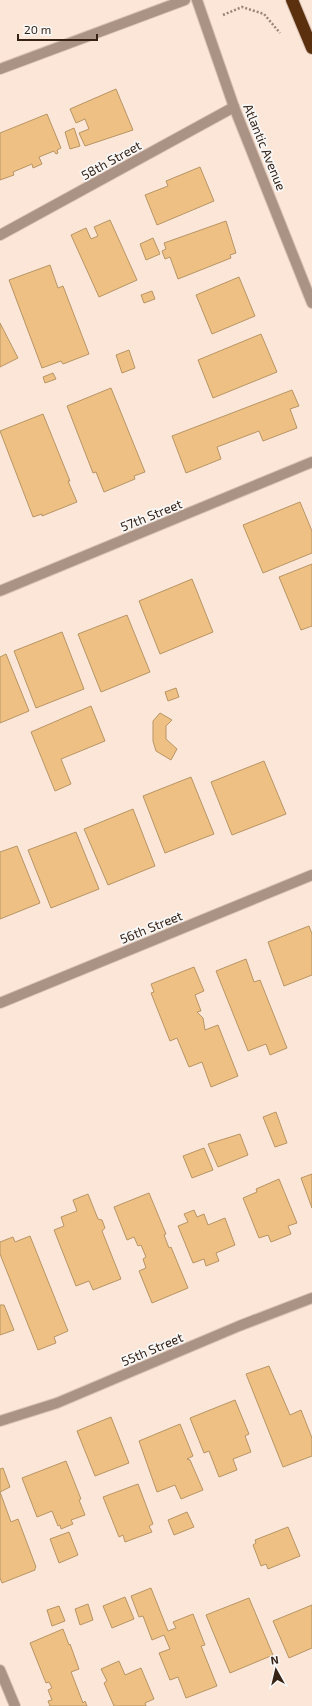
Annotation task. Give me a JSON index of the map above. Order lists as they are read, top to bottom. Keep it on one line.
{"streets":{"street":["Atlantic Avenue","58th Street","57th Street","56th Street","55th Street"]},"crossings":[["Atlantic Avenue","58th Street"]],"scale_bar":"20 m","north":"top"}
